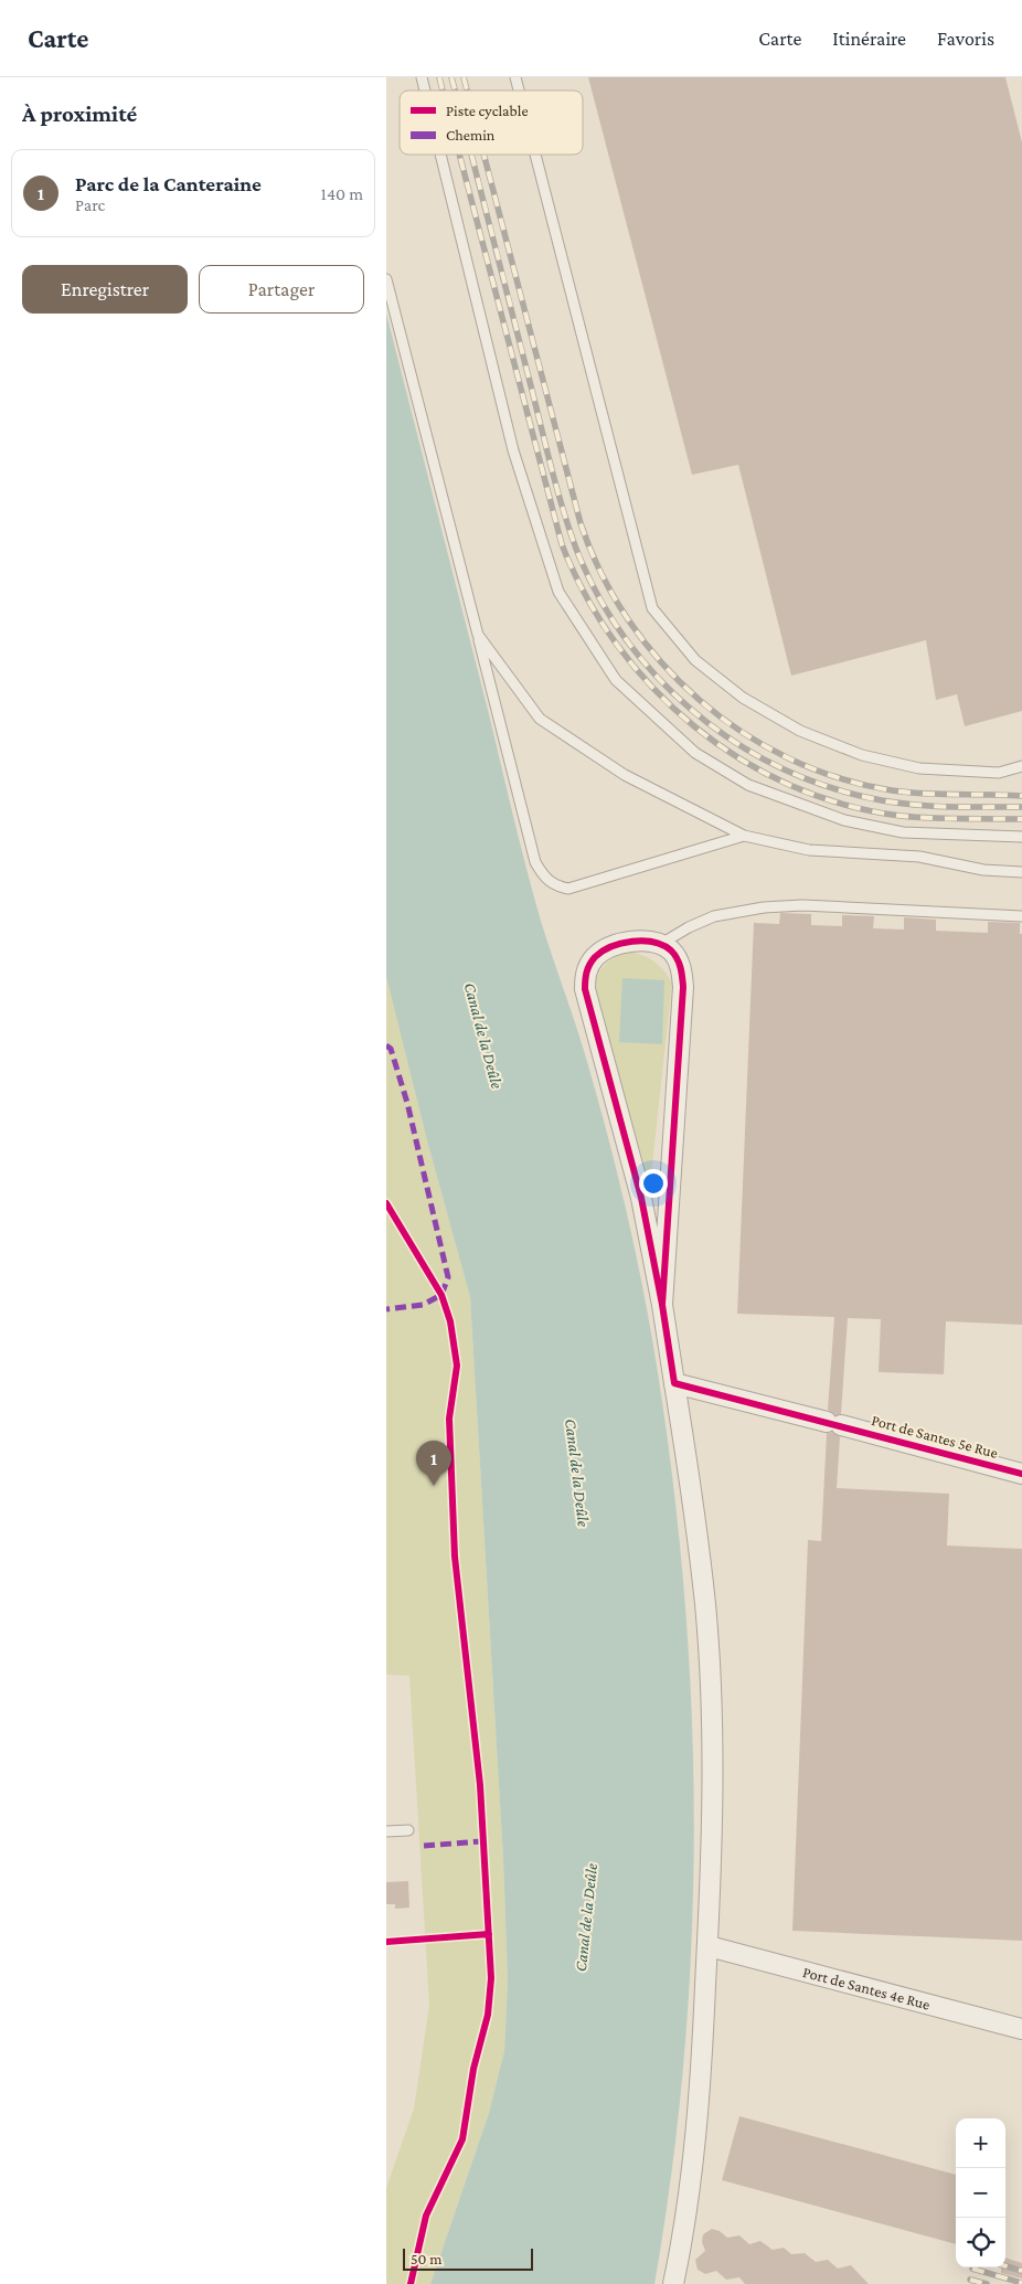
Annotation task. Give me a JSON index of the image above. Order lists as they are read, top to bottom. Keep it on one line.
{"streets":{"street":["Port de Santes 5e Rue","Port de Santes 4e Rue"]},"water":["Canal de la Deûle"],"legend":["Piste cyclable","Chemin"],"scale_bar":"50 m","page":{"header":"Carte","nav":["Carte","Itinéraire","Favoris"],"heading":"À proximité","list":[{"mark":"1","name":"Parc de la Canteraine","note":"Parc","value":"140 m"}],"buttons":["Enregistrer","Partager"],"pins":"1","map_buttons":["+","−"],"scale":"50 m"}}
